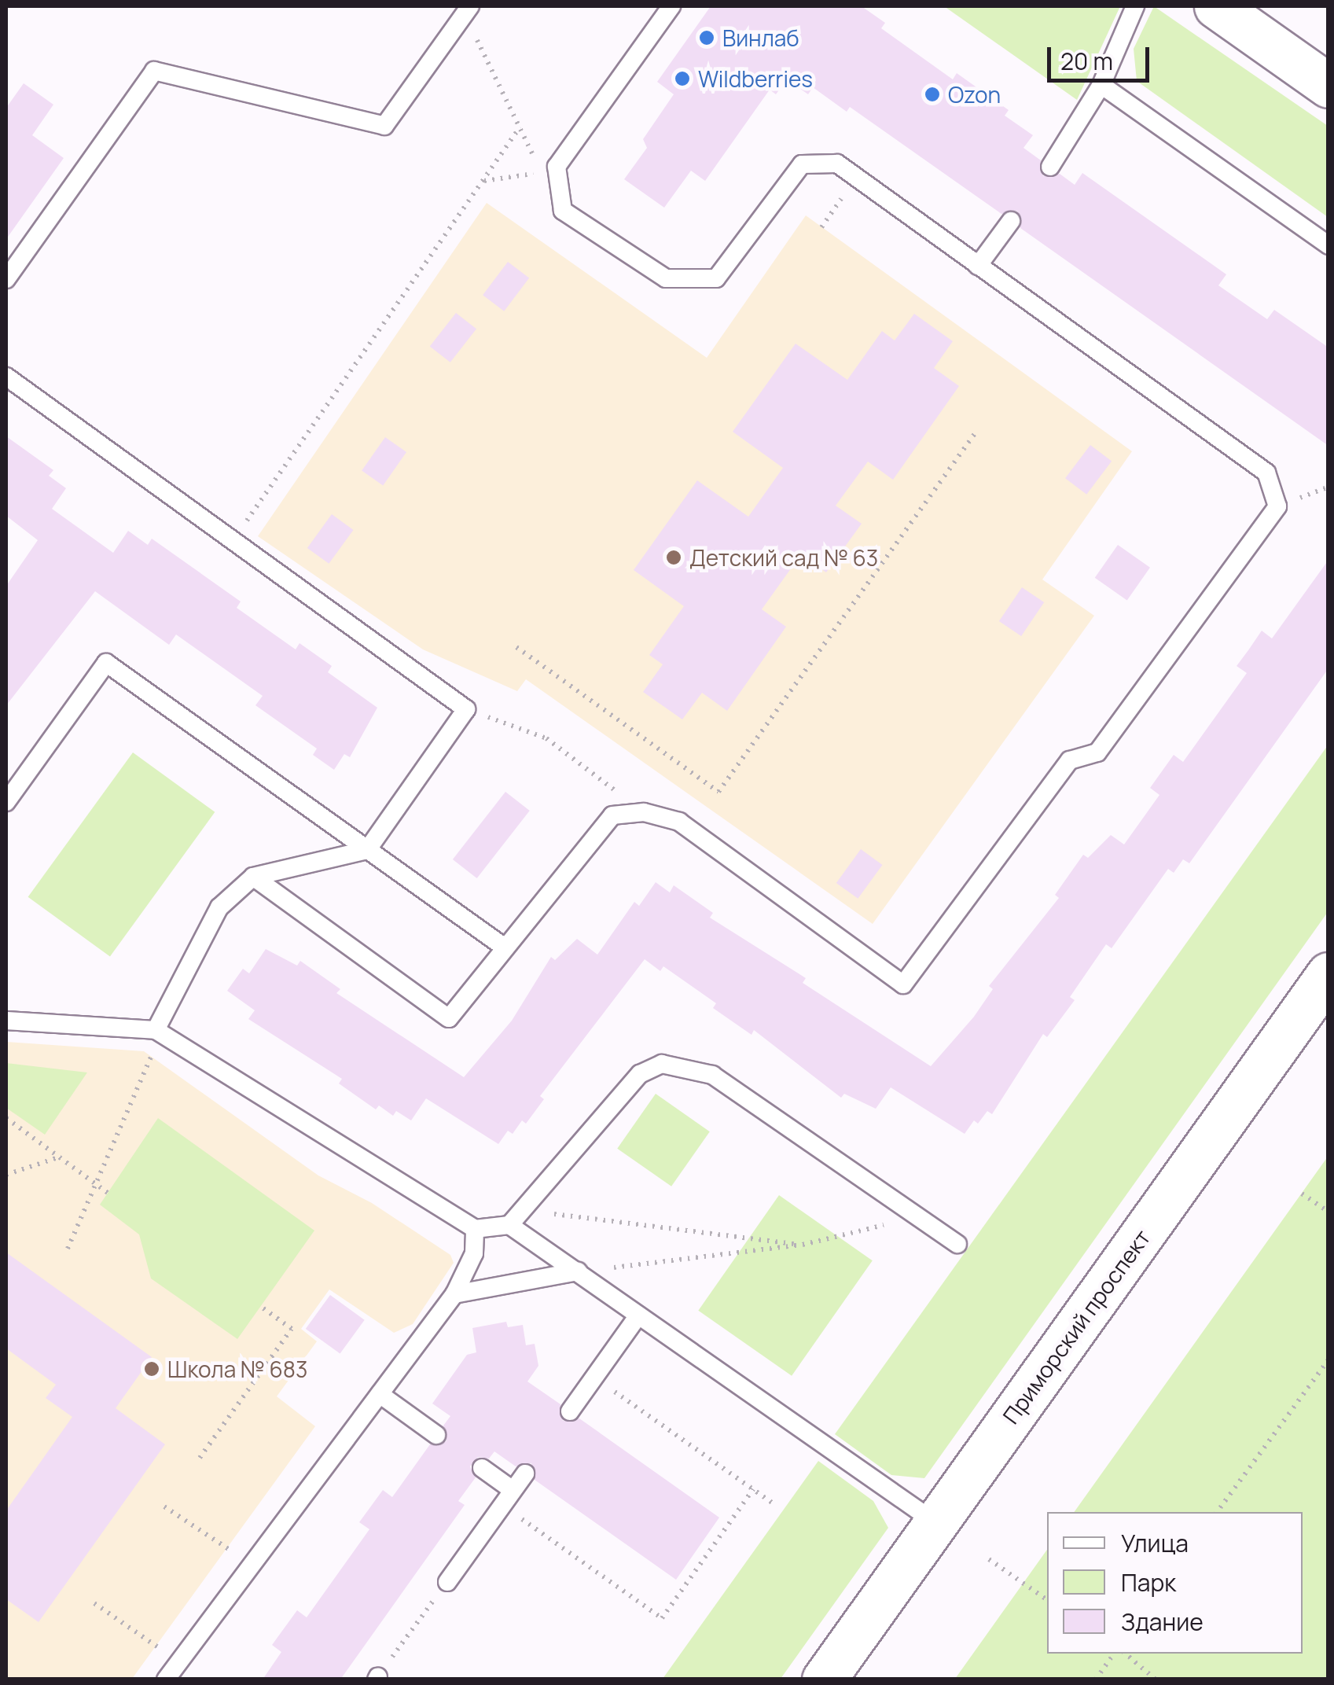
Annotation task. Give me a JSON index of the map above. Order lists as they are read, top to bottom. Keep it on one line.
{"streets":{"street":["Приморский проспект"]},"places":["Винлаб","Wildberries","Ozon","Детский сад № 63","Школа № 683"],"legend":["Улица","Парк","Здание"],"scale_bar":"20 m"}
